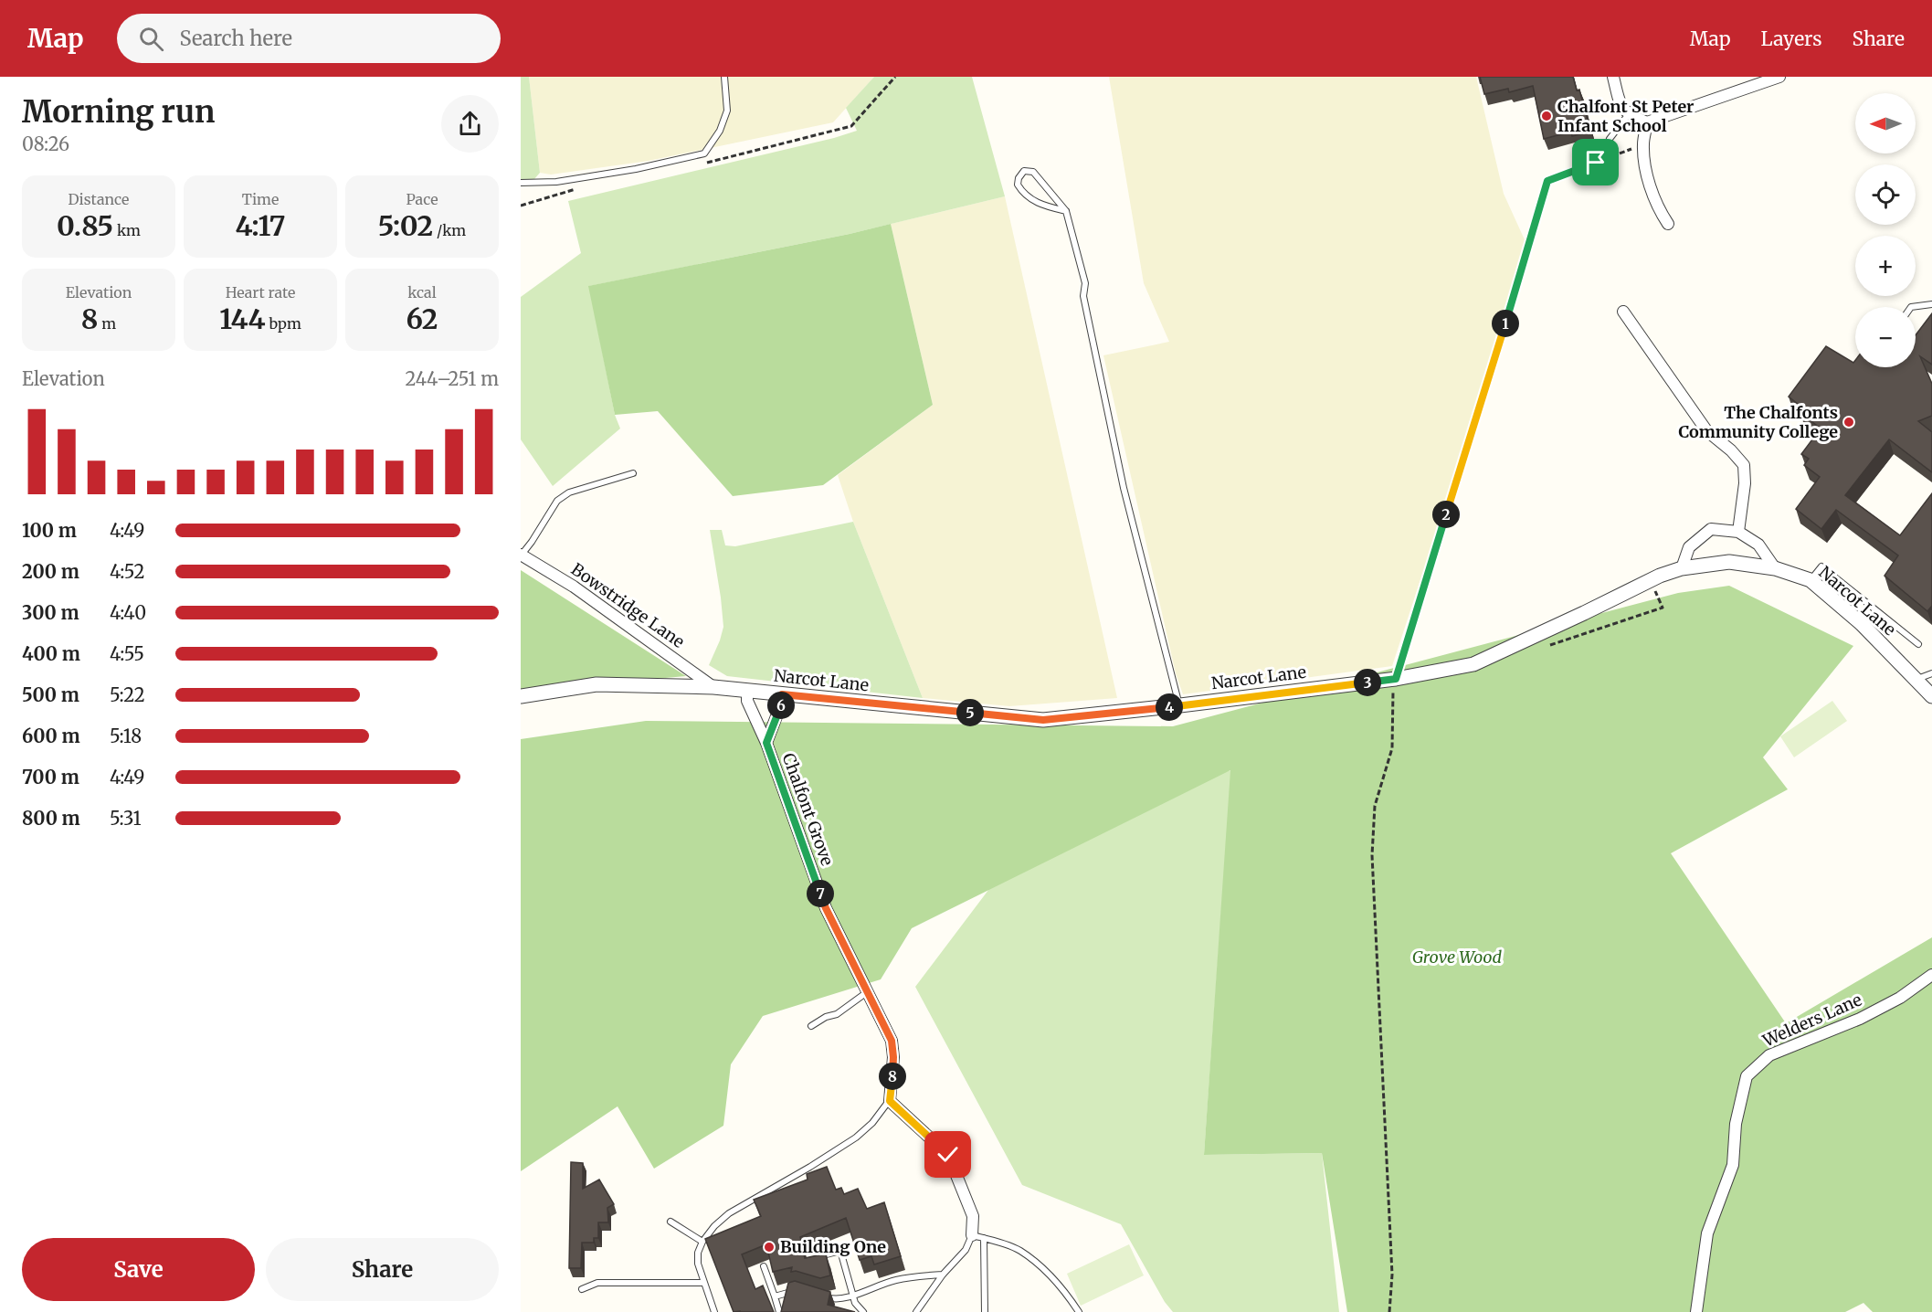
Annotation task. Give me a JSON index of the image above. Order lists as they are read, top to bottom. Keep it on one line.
{"streets":{"street":["Narcot Lane","Bowstridge Lane","Chalfont Grove","Welders Lane"]},"crossings":[["Narcot Lane","Bowstridge Lane"],["Narcot Lane","Chalfont Grove"]],"parks":["Grove Wood"],"places":["Chalfont St Peter Infant School","The Chalfonts Community College","Building One"],"north":"left","page":{"header":"Map","search":"Search here","nav":["Map","Layers","Share"],"heading":["Morning run","08:26"],"map_buttons":["+","−"],"stats":[["Distance","0.85 km"],["Time","4:17"],["Pace","5:02 /km"],["Elevation","8 m"],["Heart rate","144 bpm"],["kcal","62"]],"pins":["1","2","3","6","4","5","7","8"],"chart":["Elevation","244–251 m"],"list":[{"name":"100 m","note":"4:49"},{"name":"200 m","note":"4:52"},{"name":"300 m","note":"4:40"},{"name":"400 m","note":"4:55"},{"name":"500 m","note":"5:22"},{"name":"600 m","note":"5:18"},{"name":"700 m","note":"4:49"},{"name":"800 m","note":"5:31"}],"buttons":["Save","Share"]}}
